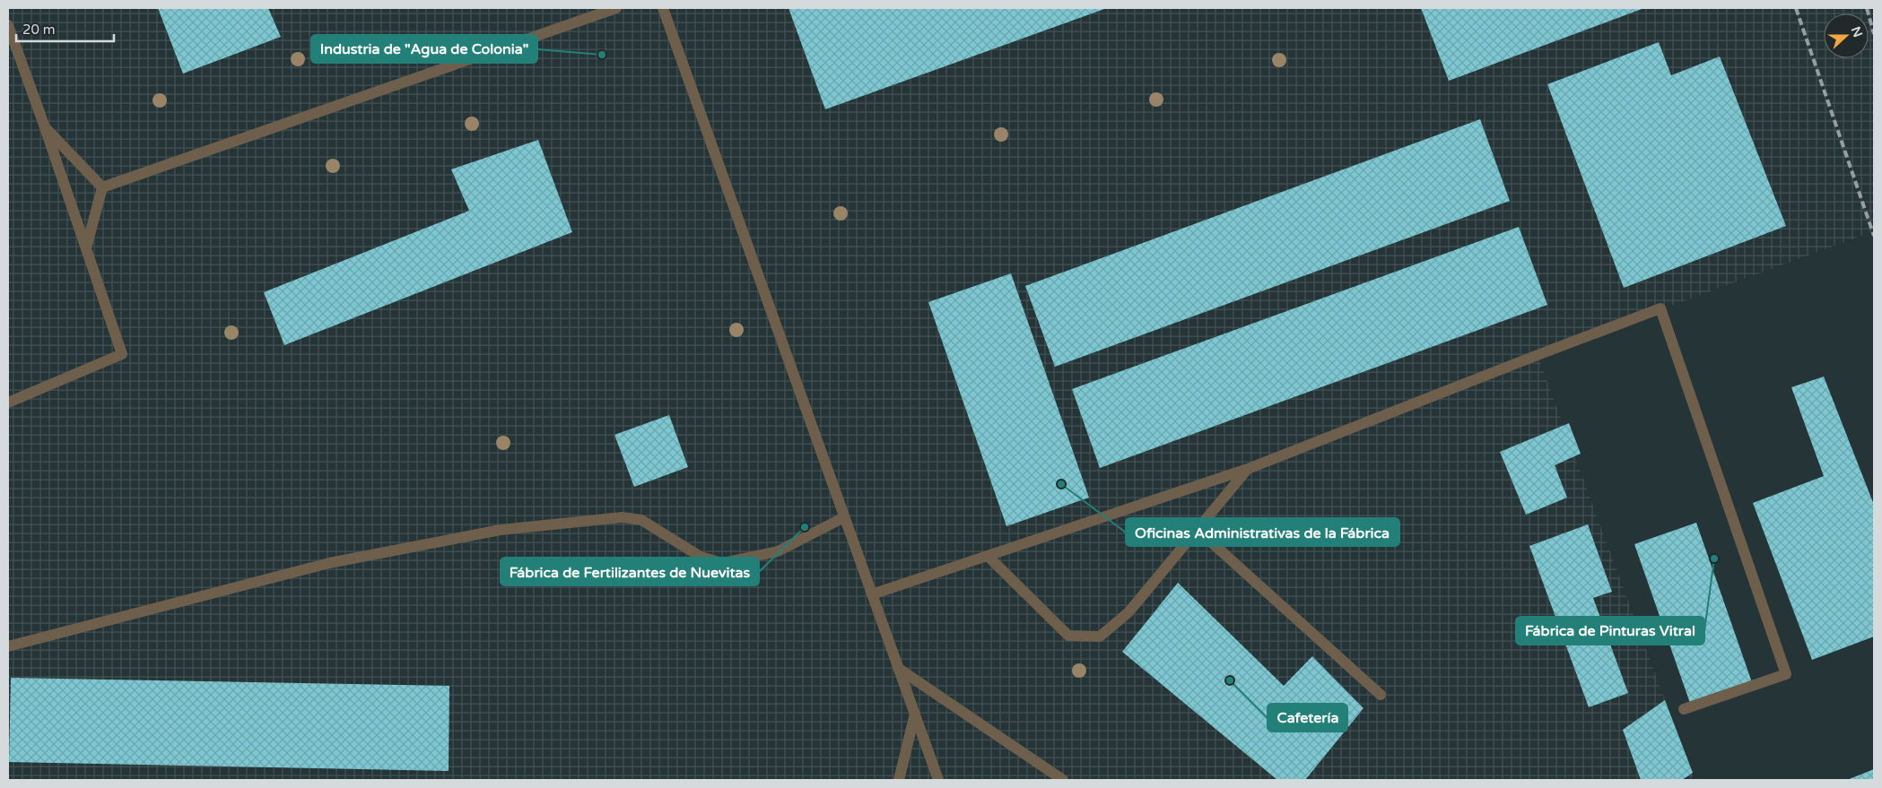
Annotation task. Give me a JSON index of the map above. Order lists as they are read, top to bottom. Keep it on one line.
{"places":["Industria de \"Agua de Colonia\"","Oficinas Administrativas de la Fábrica","Fábrica de Fertilizantes de Nuevitas","Fábrica de Pinturas Vitral","Cafetería"],"scale_bar":"20 m","north":"right"}
